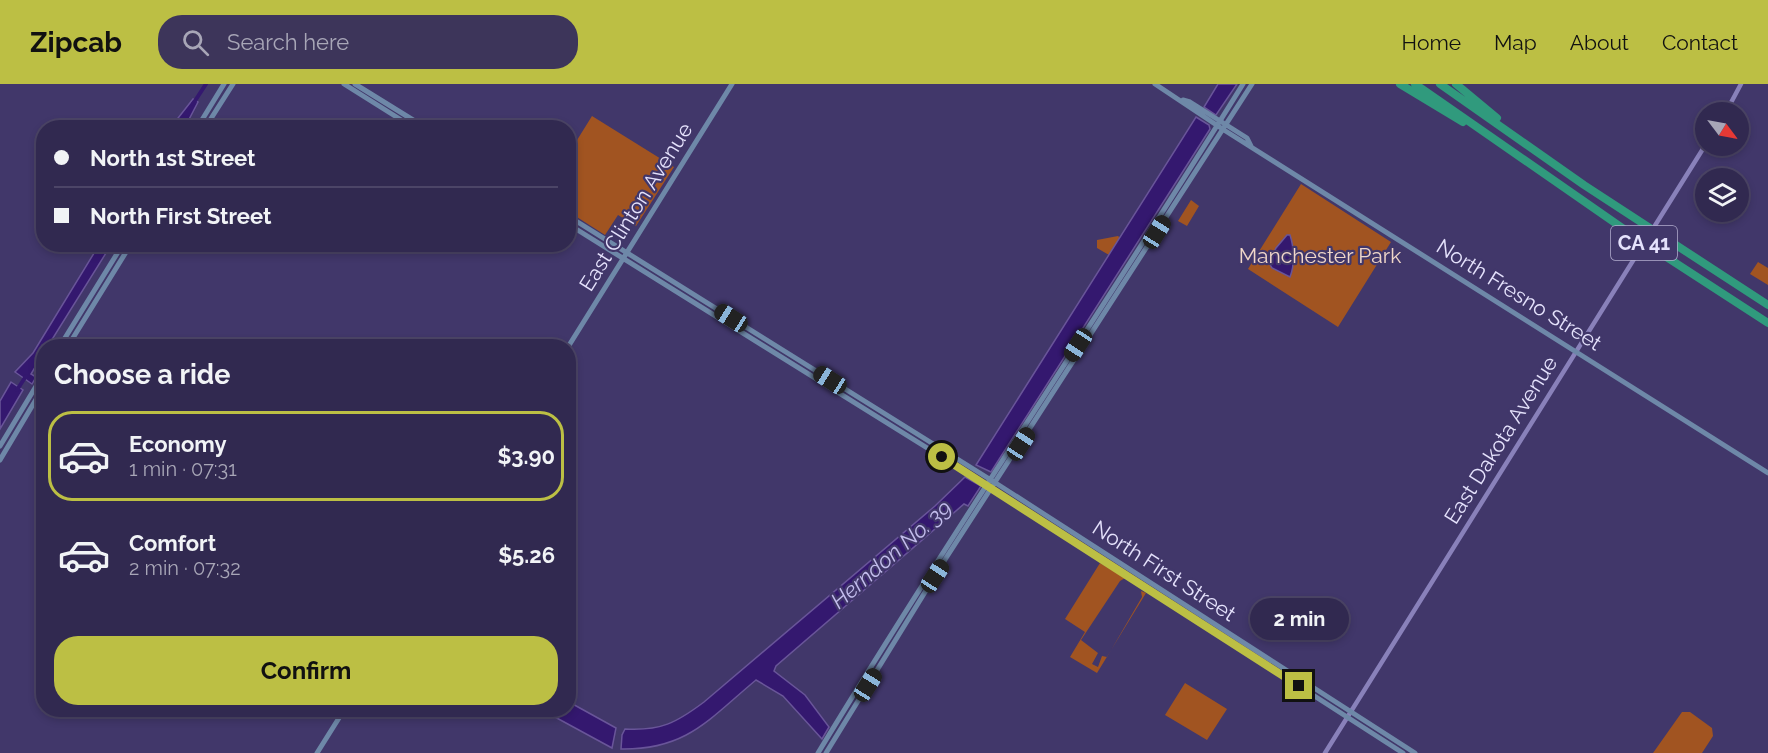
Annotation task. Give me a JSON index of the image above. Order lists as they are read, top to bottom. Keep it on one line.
{"streets":{"highway":["CA 41"],"main road":["East Clinton Avenue","North Fresno Street","North First Street"],"street":["East Dakota Avenue"]},"crossings":[["North Fresno Street","East Dakota Avenue"],["East Dakota Avenue","North First Street"]],"water":["Herndon No. 39"],"parks":["Manchester Park"],"north":"bottom right","page":{"header":"Zipcab","search":"Search here","nav":["Home","Map","About","Contact"],"banner":["North 1st Street","North First Street"],"heading":"Choose a ride","list":[{"name":"Economy","note":"1 min · 07:31","value":"$3.90"},{"name":"Comfort","note":"2 min · 07:32","value":"$5.26"}],"bubble":"2 min","buttons":"Confirm"}}
